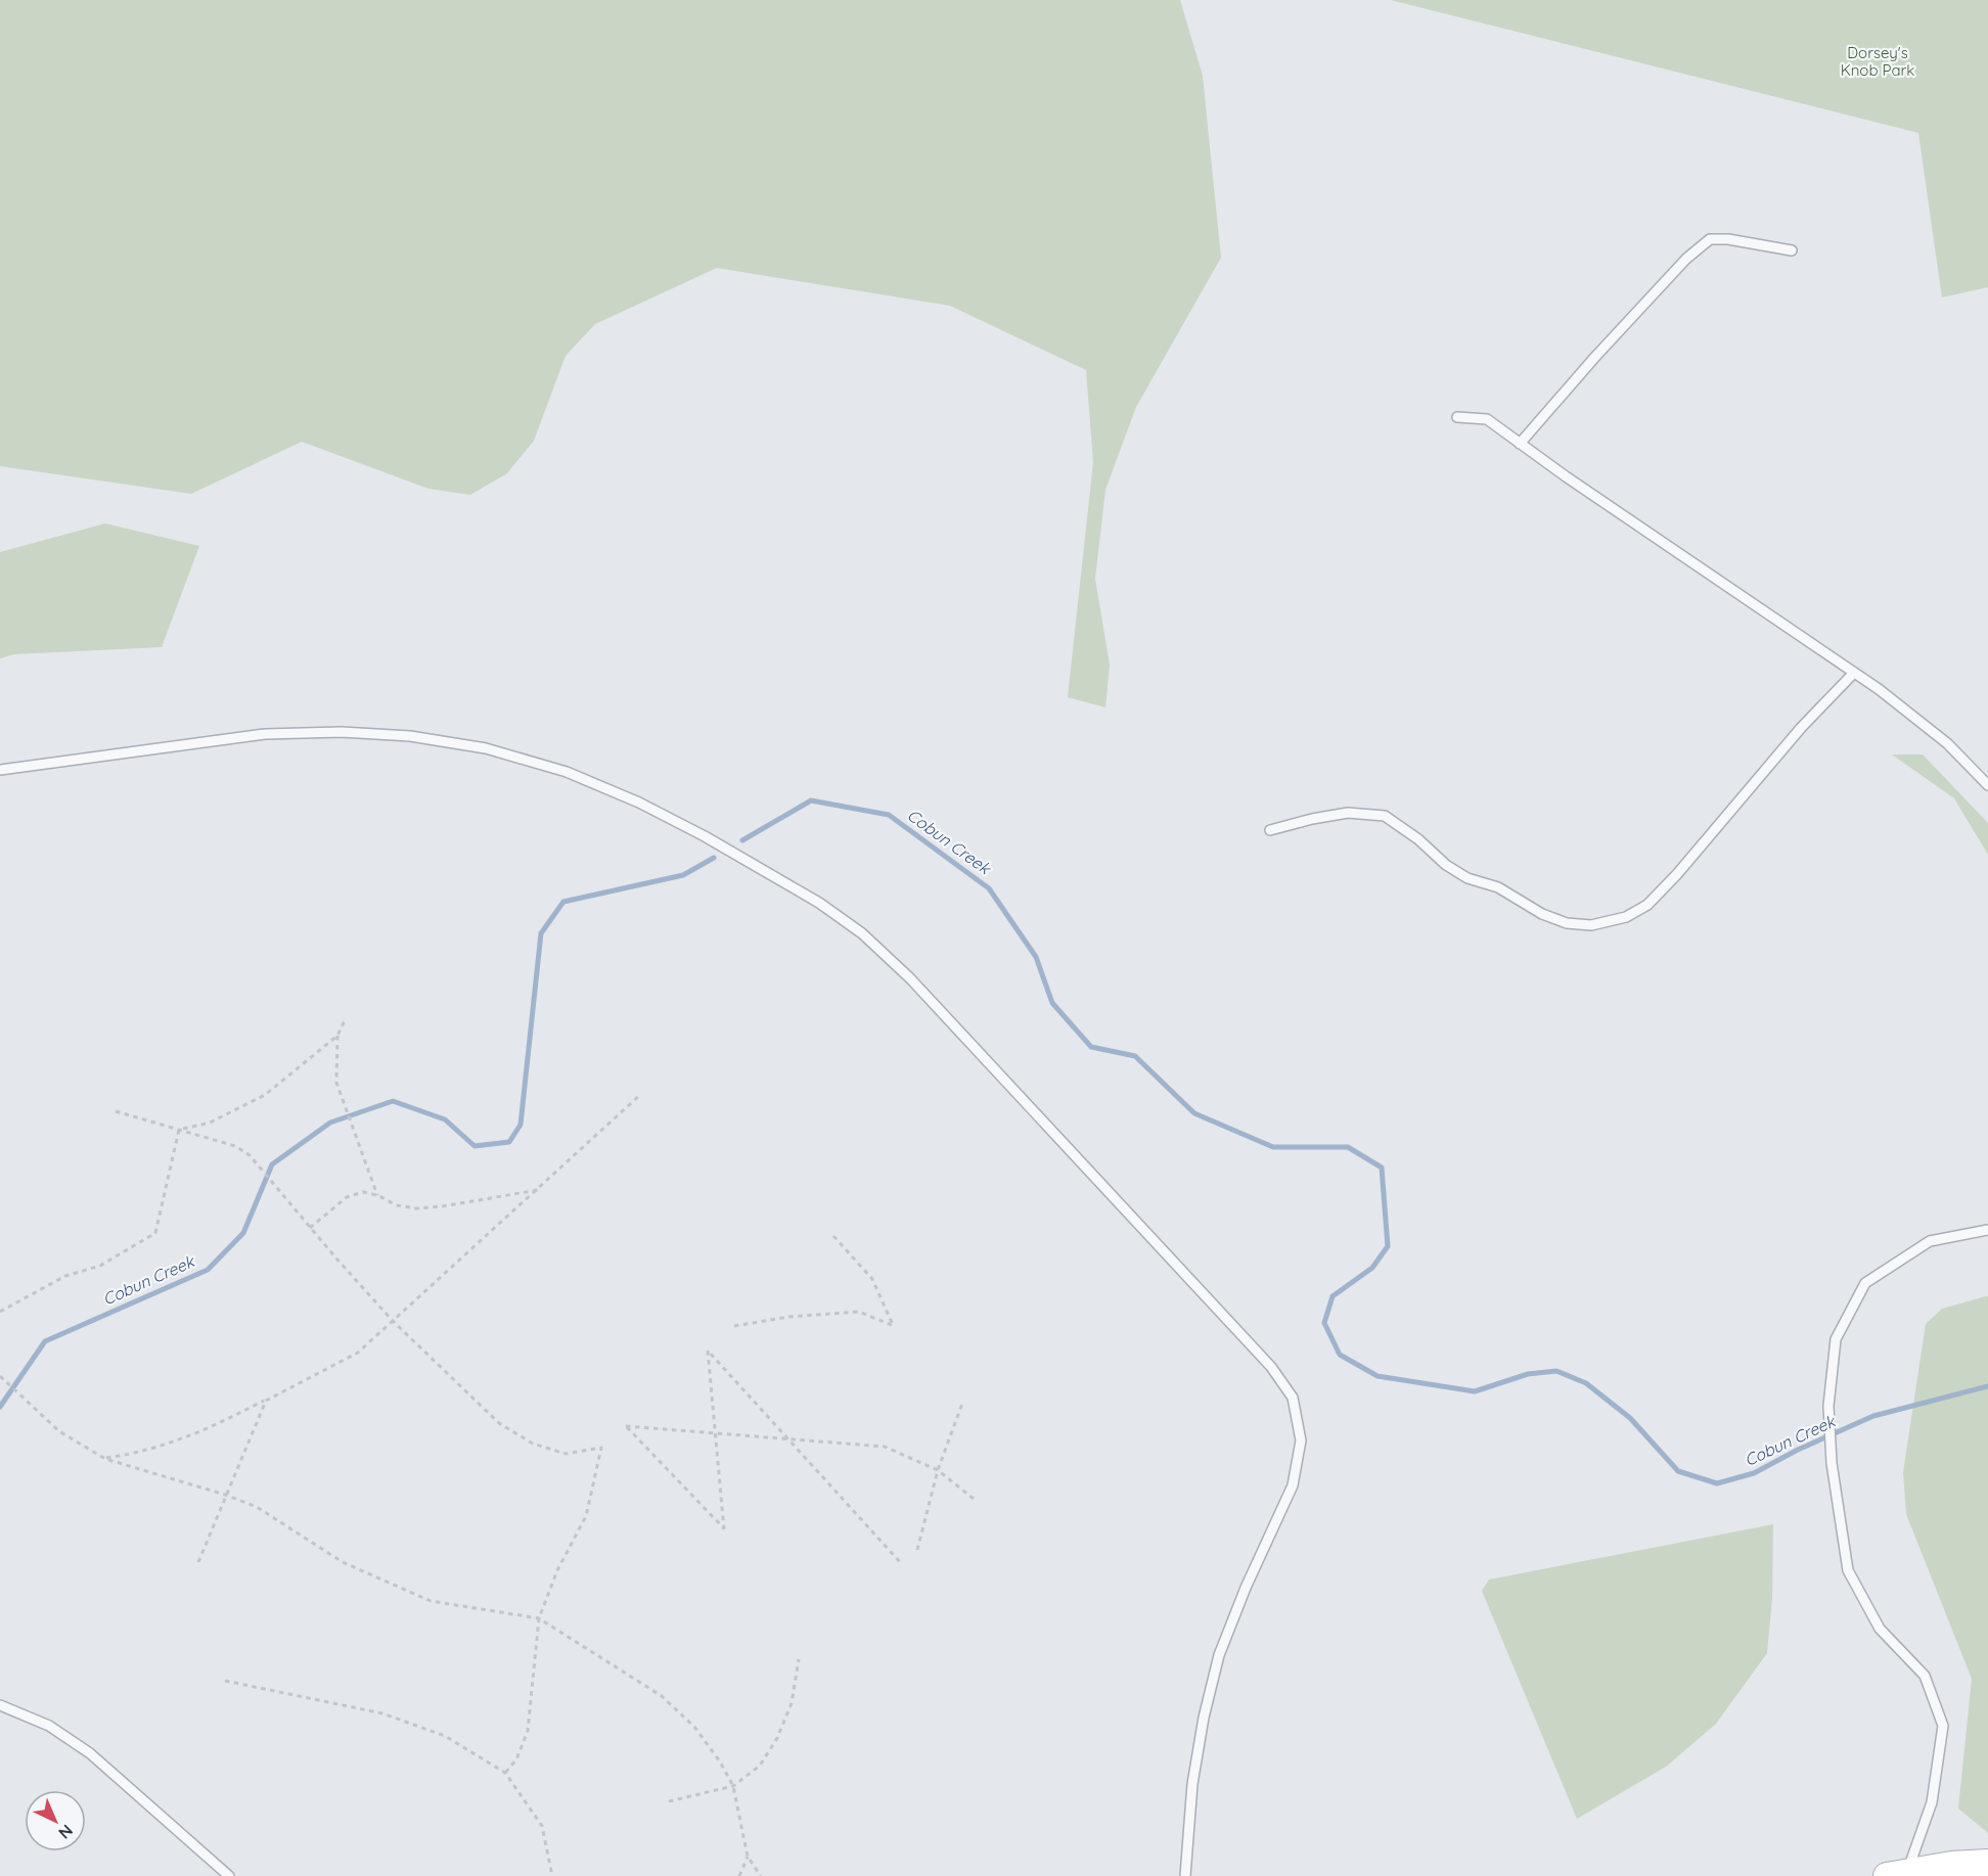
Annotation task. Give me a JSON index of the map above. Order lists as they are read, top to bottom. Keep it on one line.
{"water":["Cobun Creek"],"parks":["Dorsey's Knob Park"],"north":"bottom right"}
